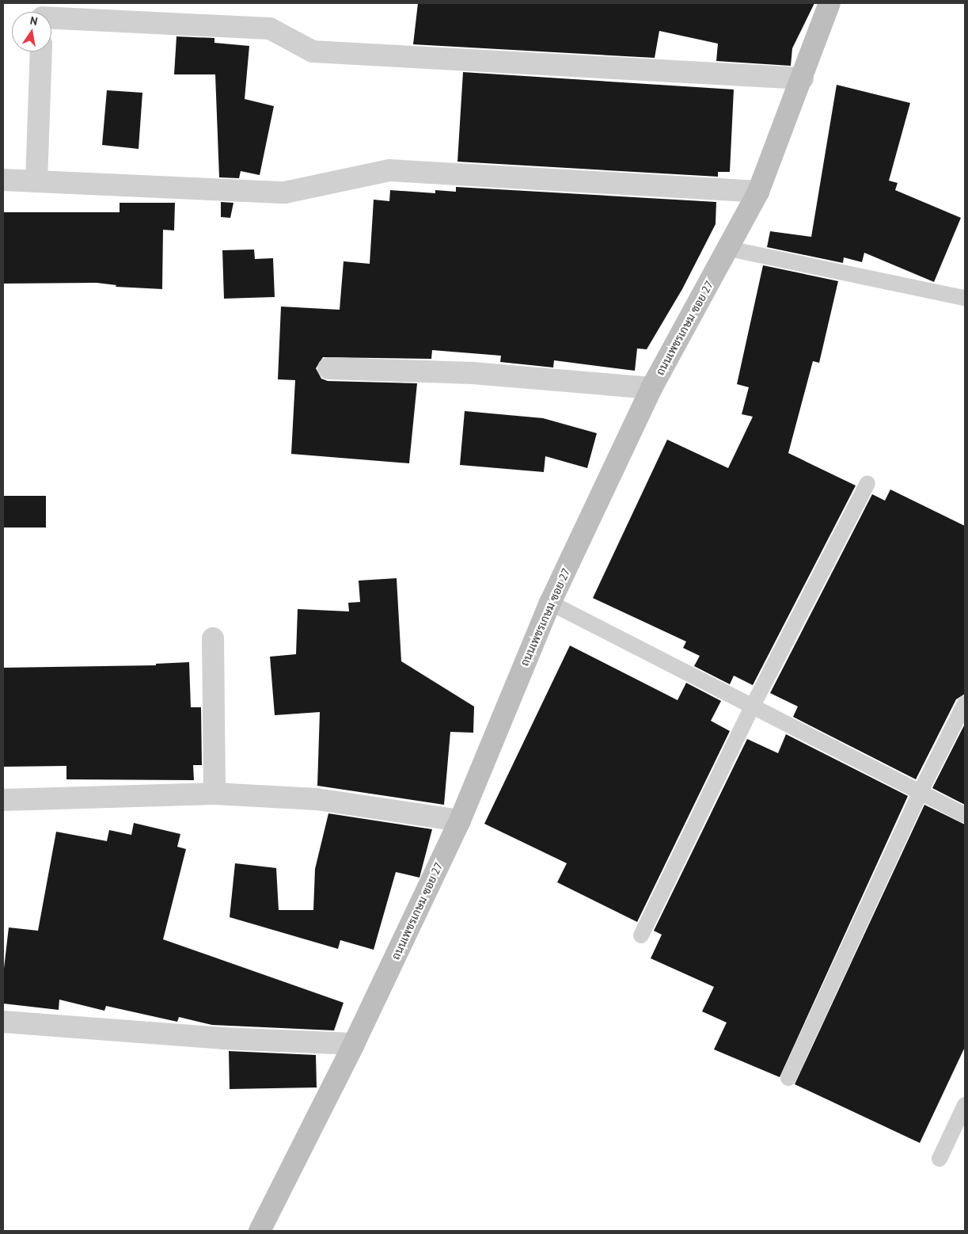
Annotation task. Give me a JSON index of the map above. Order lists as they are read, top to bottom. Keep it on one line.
{"streets":{"street":["ถนนเพชรเกษม ซอย 27"]},"north":"top"}
